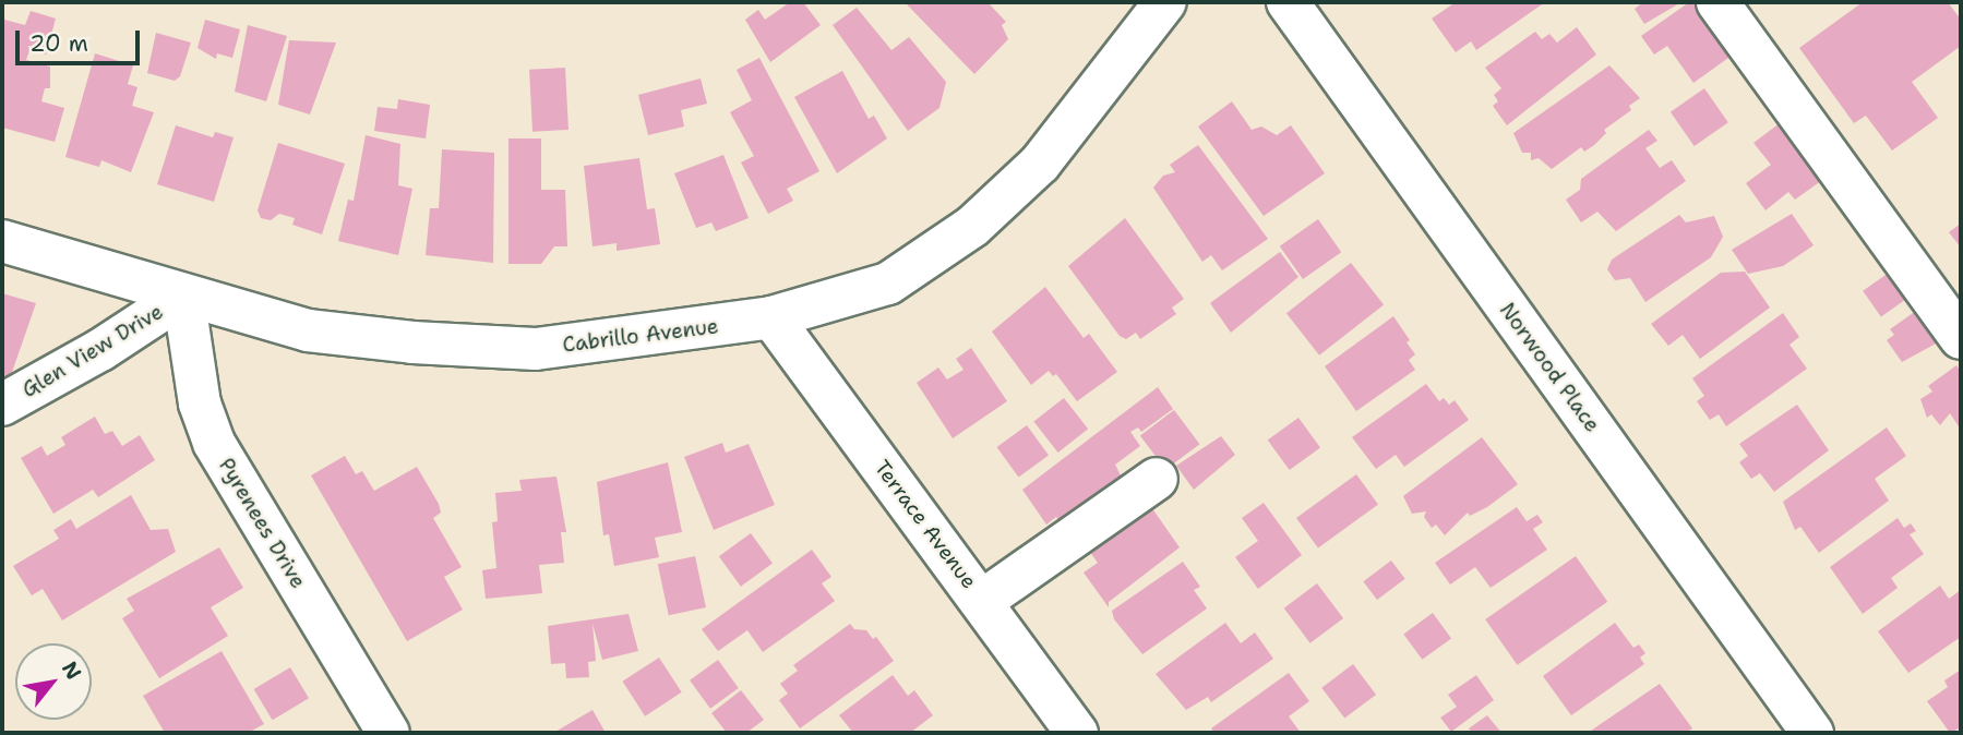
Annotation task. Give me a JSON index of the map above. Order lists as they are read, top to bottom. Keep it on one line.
{"streets":{"street":["Cabrillo Avenue","Glen View Drive","Norwood Place","Pyrenees Drive","Terrace Avenue"]},"crossings":[["Cabrillo Avenue","Glen View Drive"],["Cabrillo Avenue","Pyrenees Drive"],["Cabrillo Avenue","Terrace Avenue"],["Glen View Drive","Pyrenees Drive"]],"scale_bar":"20 m","north":"top right"}
